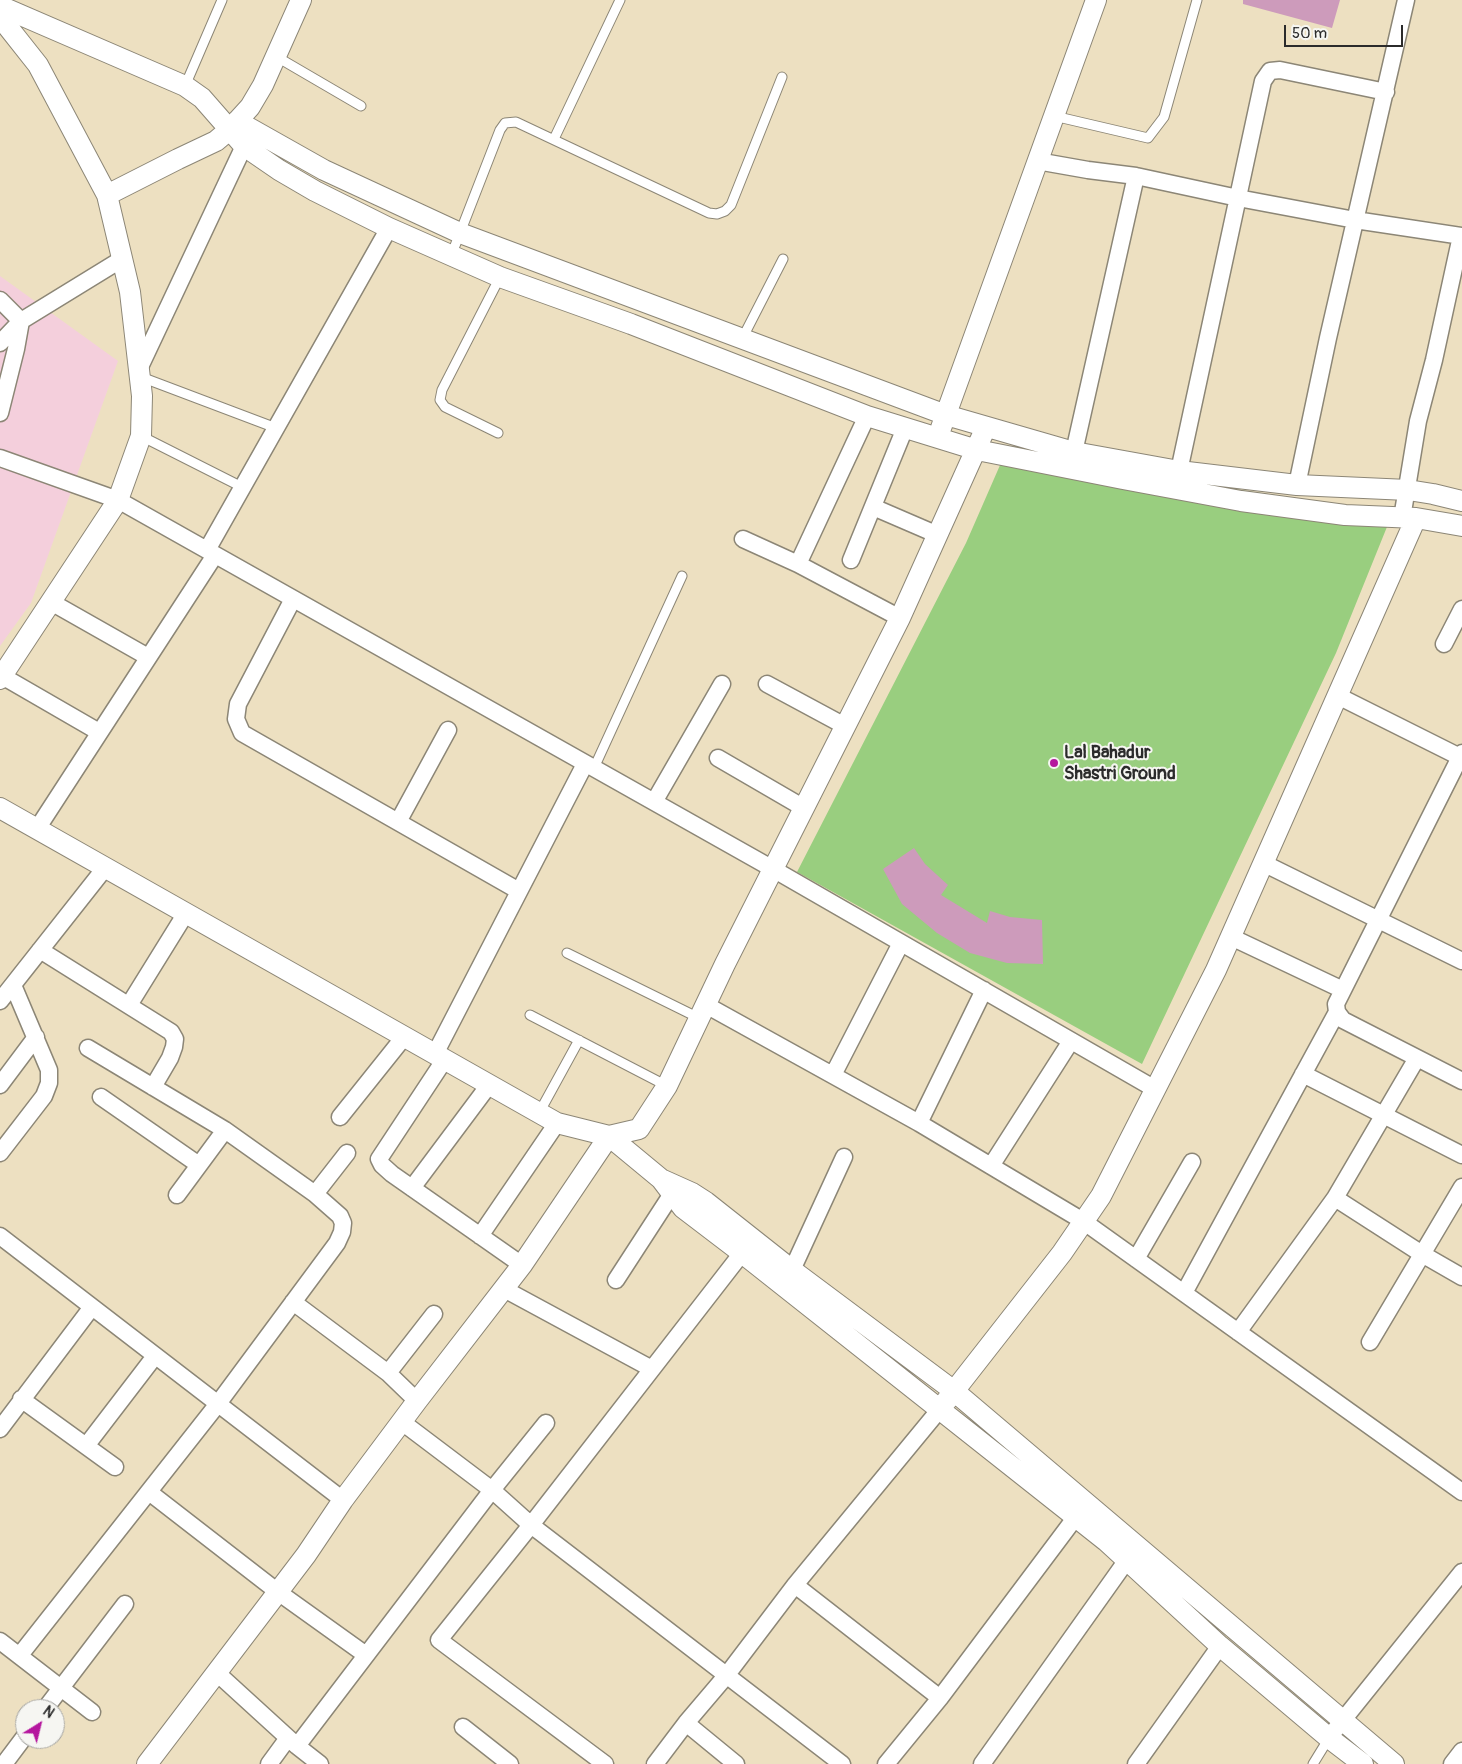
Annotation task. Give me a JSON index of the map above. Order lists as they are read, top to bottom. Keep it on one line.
{"places":["Lal Bahadur Shastri Ground"],"scale_bar":"50 m","north":"top right"}
